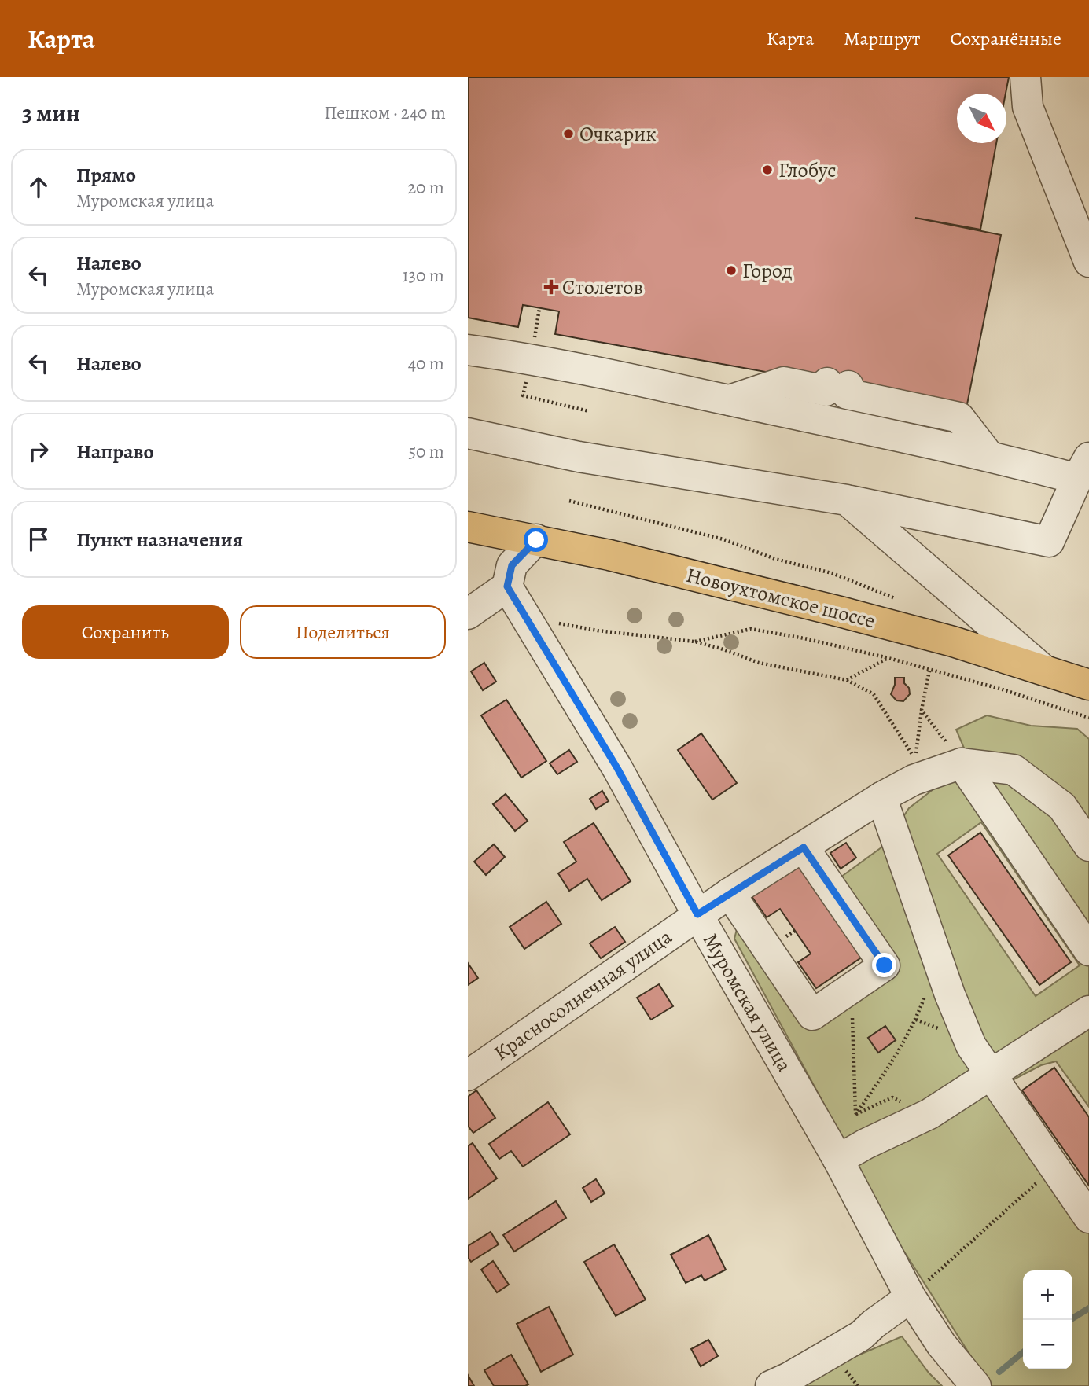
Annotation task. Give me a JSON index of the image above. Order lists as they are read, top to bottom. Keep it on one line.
{"streets":{"main road":["Новоухтомское шоссе"],"street":["Красносолнечная улица","Муромская улица"]},"crossings":[["Красносолнечная улица","Муромская улица"]],"places":{"other":["Очкарик","Глобус","Город"],"health":["Столетов"]},"north":"bottom right","page":{"header":"Карта","nav":["Карта","Маршрут","Сохранённые"],"heading":["3 мин","Пешком · 240 m"],"list":[["Прямо","Муромская улица","20 m"],["Налево","Муромская улица","130 m"],["Налево","40 m"],["Направо","50 m"],"Пункт назначения"],"buttons":["Сохранить","Поделиться"],"map_buttons":["+","−"]}}
